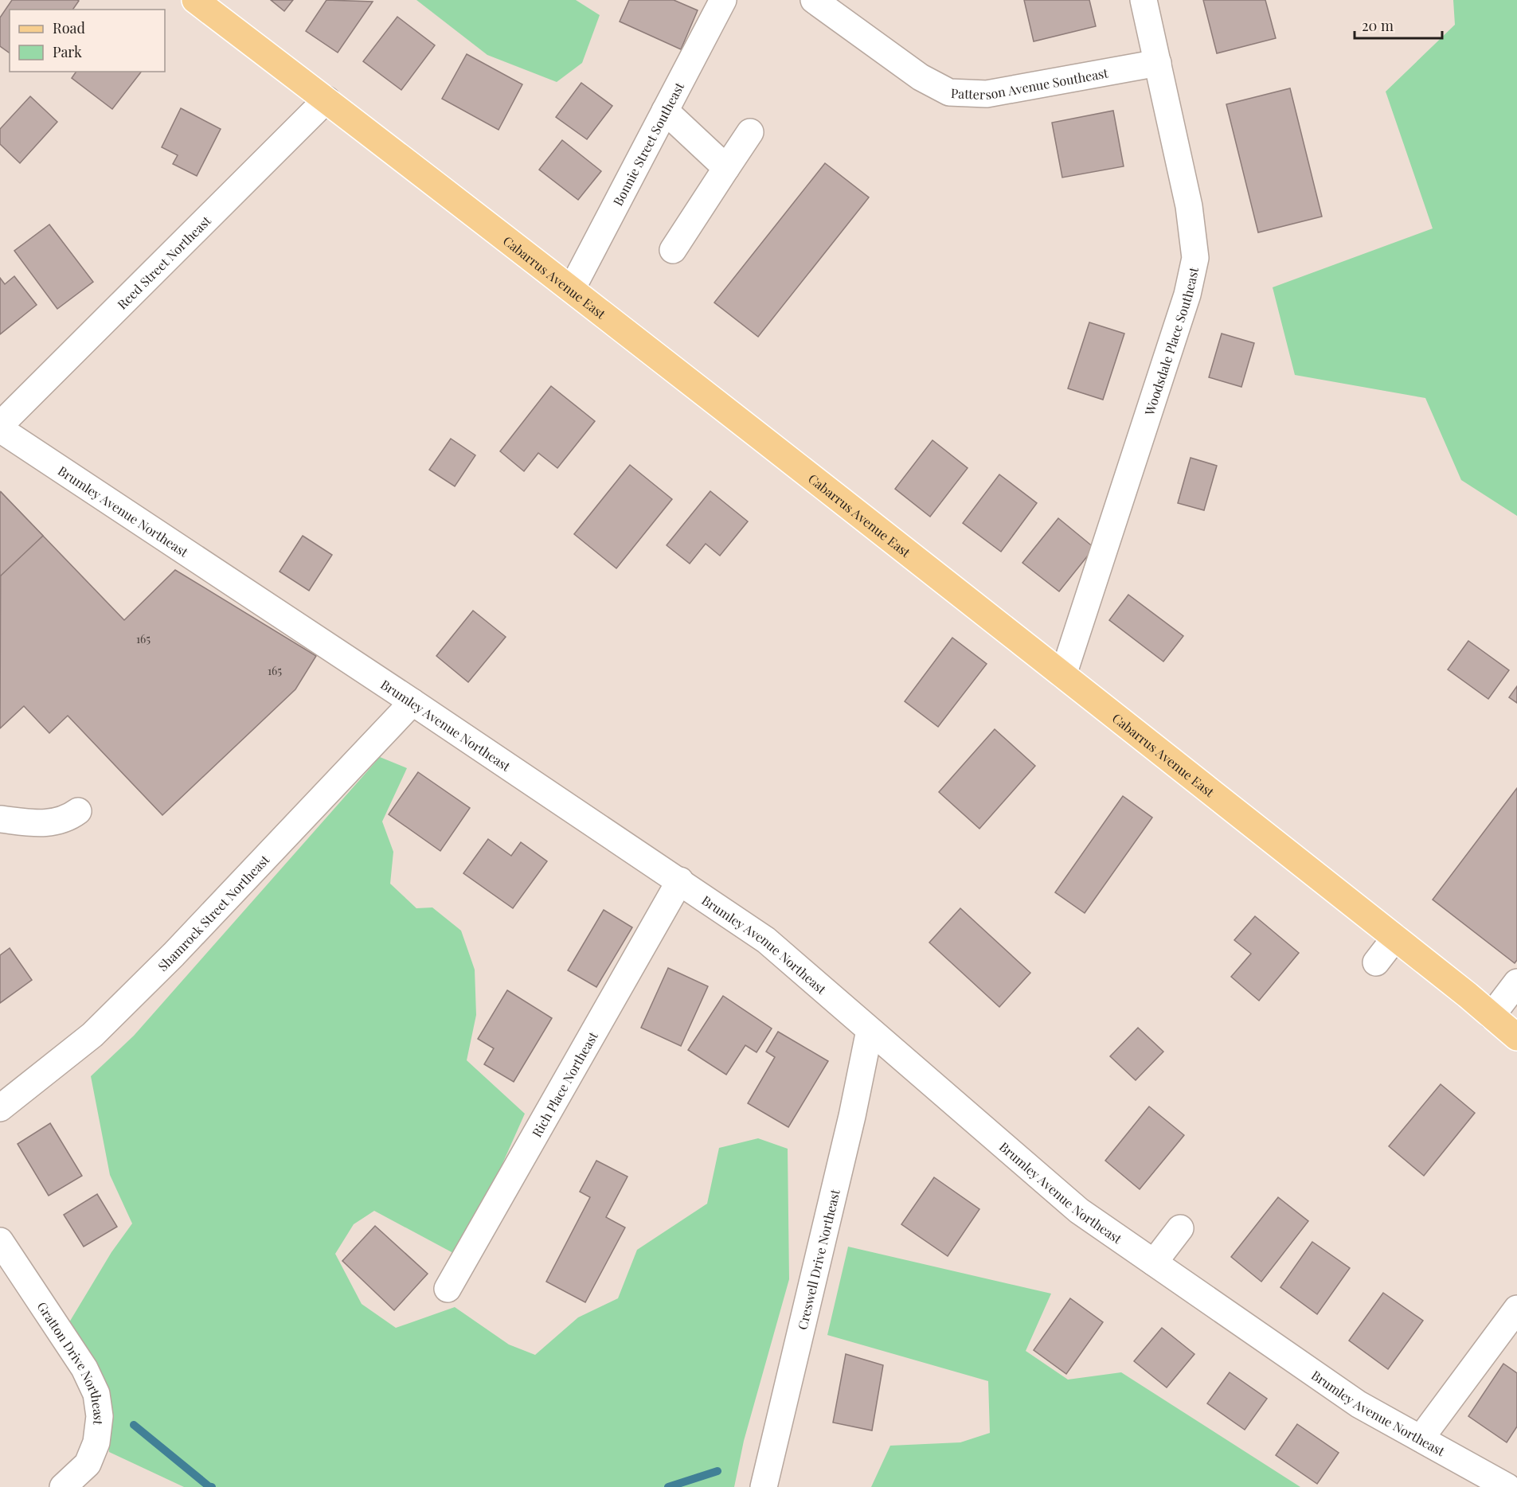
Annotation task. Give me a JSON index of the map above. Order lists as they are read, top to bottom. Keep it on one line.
{"streets":{"main road":["Cabarrus Avenue East"],"street":["Patterson Avenue Southeast","Bonnie Street Southeast","Reed Street Northeast","Woodsdale Place Southeast","Brumley Avenue Northeast","Shamrock Street Northeast","Rich Place Northeast","Creswell Drive Northeast","Gratton Drive Northeast"]},"crossings":[["Patterson Avenue Southeast","Woodsdale Place Southeast"],["Bonnie Street Southeast","Cabarrus Avenue East"],["Reed Street Northeast","Cabarrus Avenue East"],["Cabarrus Avenue East","Woodsdale Place Southeast"],["Brumley Avenue Northeast","Shamrock Street Northeast"],["Brumley Avenue Northeast","Rich Place Northeast"],["Brumley Avenue Northeast","Creswell Drive Northeast"]],"house_numbers":["165","165"],"legend":["Road","Park"],"scale_bar":"20 m"}
